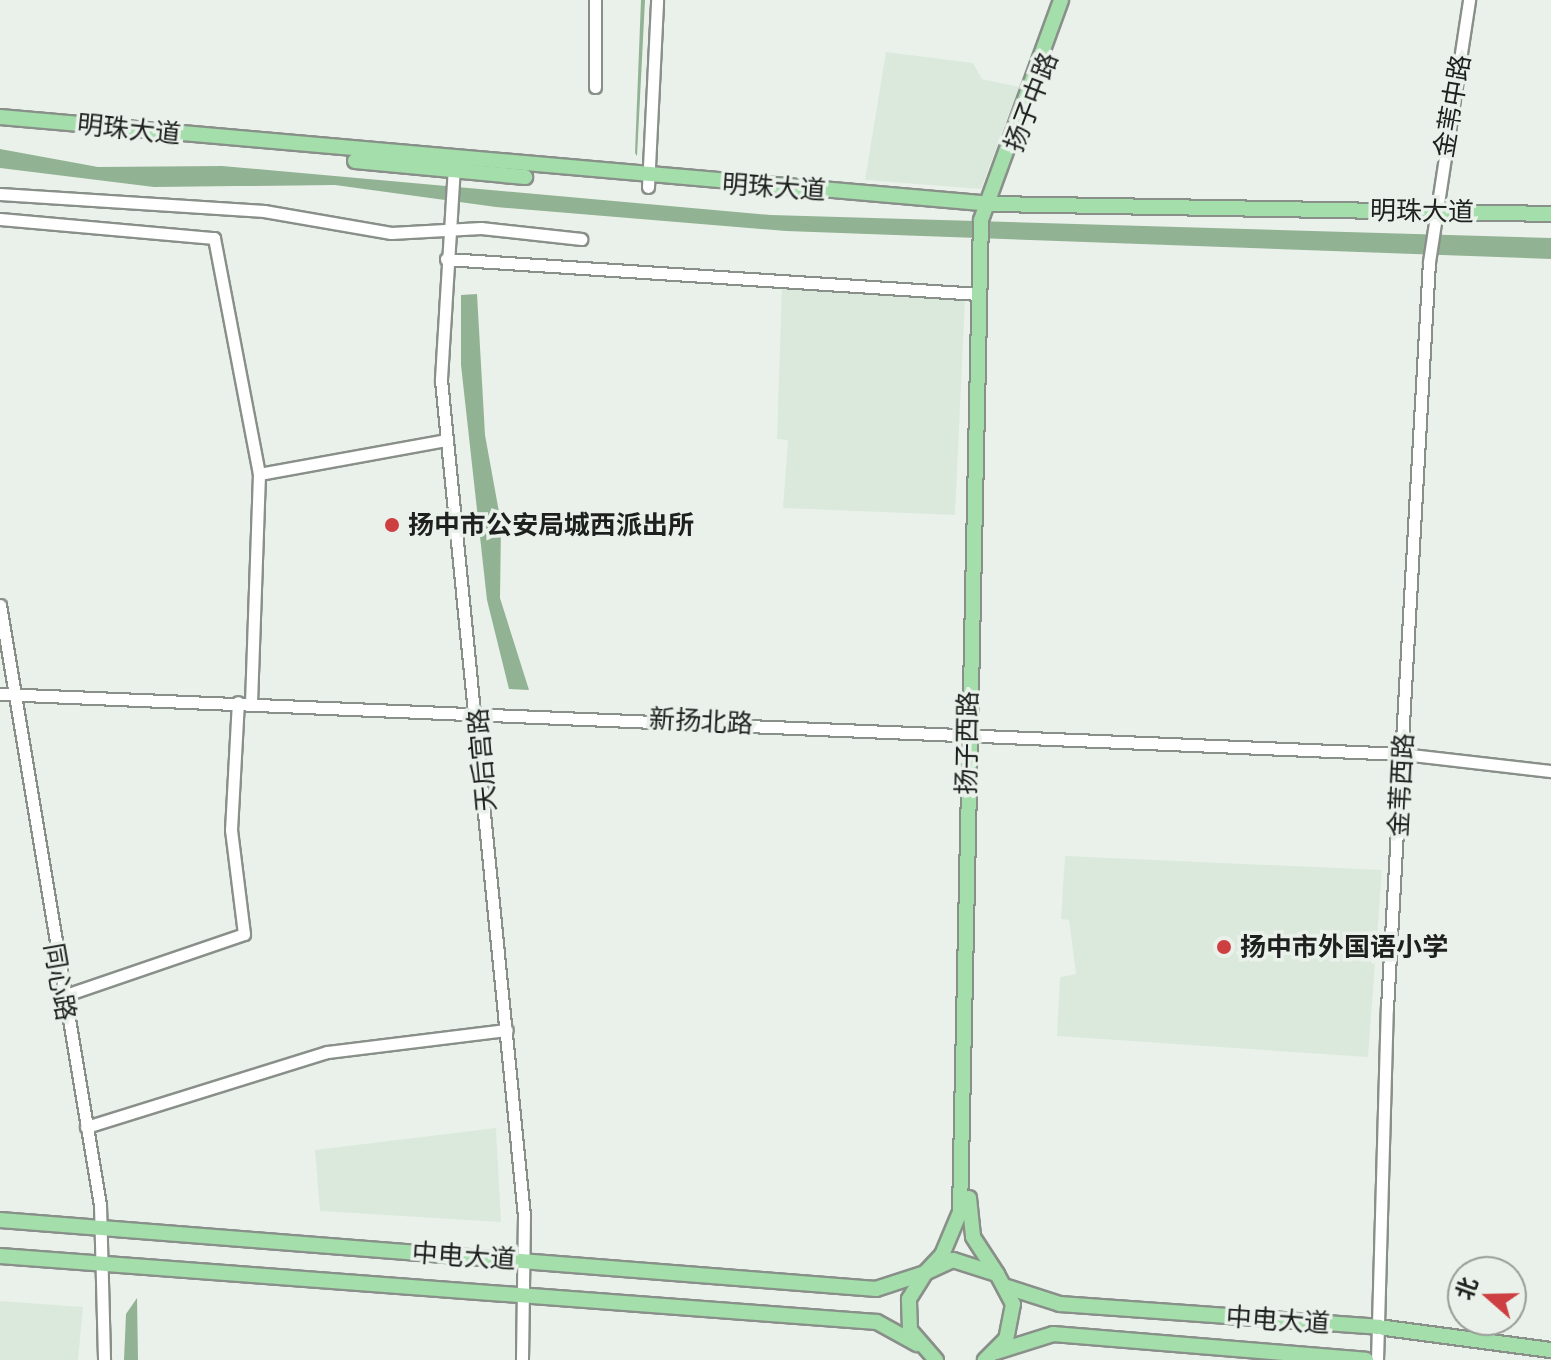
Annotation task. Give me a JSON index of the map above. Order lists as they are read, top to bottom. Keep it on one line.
{"streets":{"main road":["扬子中路","明珠大道","扬子西路","中电大道"],"street":["金苇中路","新扬北路","天后宫路","金苇西路","同心路"]},"crossings":[["扬子中路","明珠大道"],["扬子中路","扬子西路"],["金苇中路","明珠大道"],["金苇中路","金苇西路"],["明珠大道","扬子西路"],["明珠大道","天后宫路"],["明珠大道","金苇西路"],["新扬北路","扬子西路"],["新扬北路","天后宫路"],["新扬北路","金苇西路"],["新扬北路","同心路"],["扬子西路","中电大道"],["天后宫路","中电大道"],["金苇西路","中电大道"],["同心路","中电大道"]],"places":["扬中市公安局城西派出所","扬中市外国语小学"],"north":"left"}
